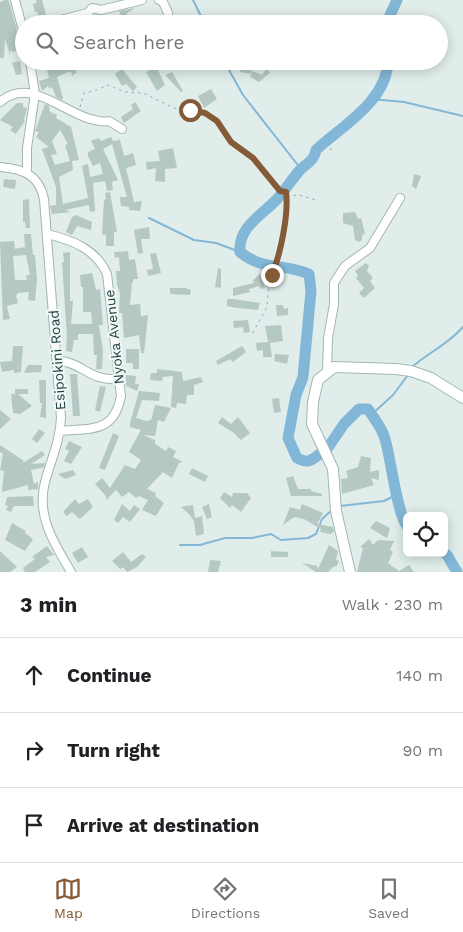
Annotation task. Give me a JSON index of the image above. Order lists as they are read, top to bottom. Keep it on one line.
{"streets":{"street":["Nyoka Avenue","Esipokini Road"]},"crossings":[["Nyoka Avenue","Esipokini Road"]],"page":{"search":"Search here","heading":["3 min","Walk · 230 m"],"list":[["Continue","140 m"],["Turn right","90 m"],"Arrive at destination"],"nav":["Map","Directions","Saved"]}}
